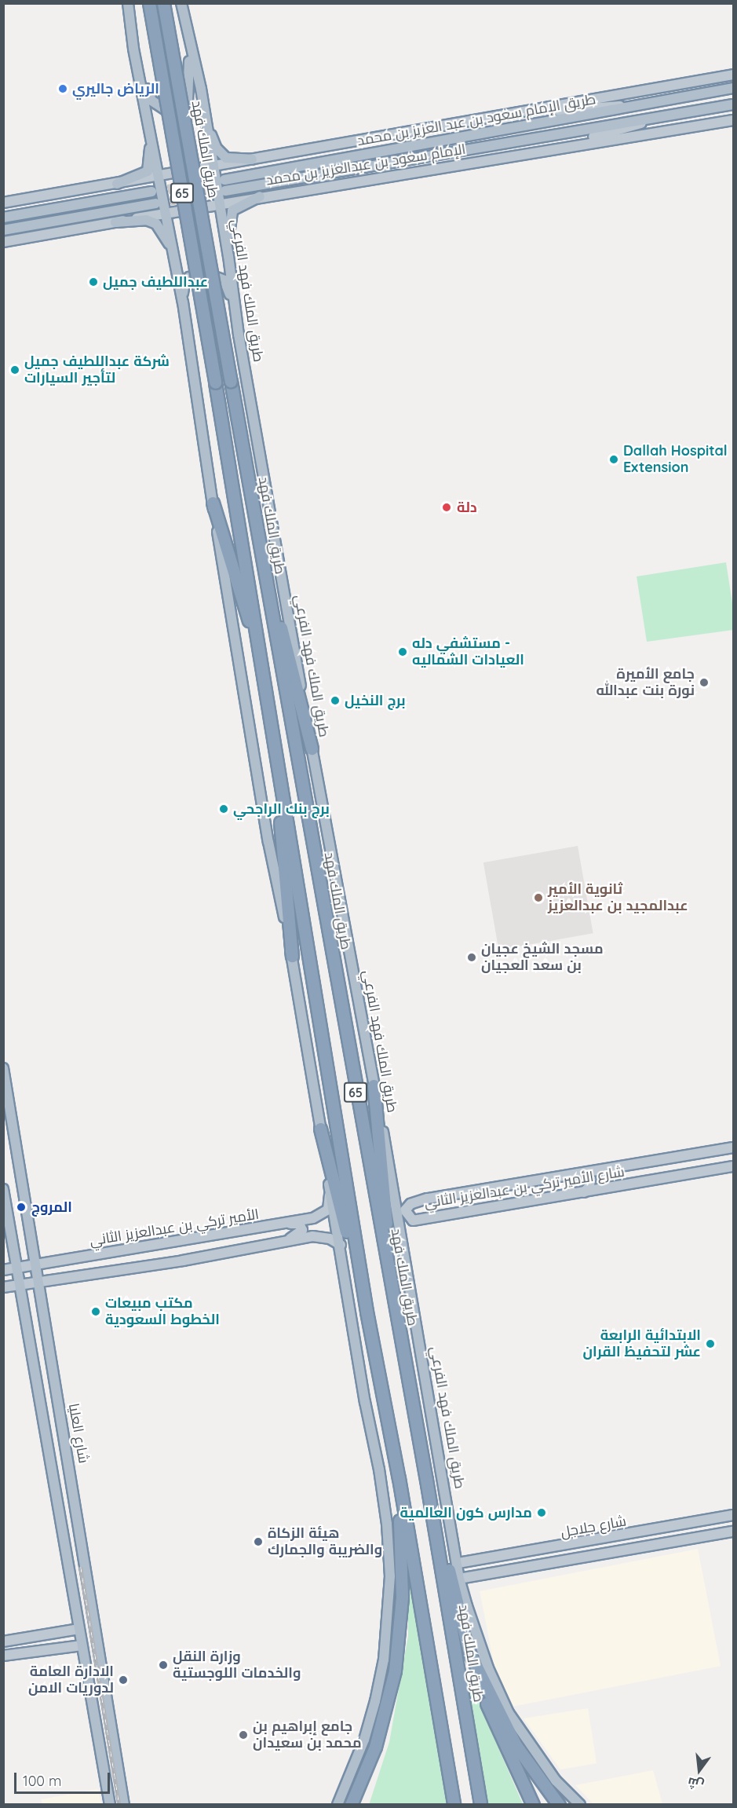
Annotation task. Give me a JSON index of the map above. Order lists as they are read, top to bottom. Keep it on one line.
{"streets":{"highway":["طريق الملك فهد","65"],"main road":["طريق الإمام سعود بن عبد العزيز بن محمد","طريق الملك فهد الفرعي","شارع العليا"],"street":["الإمام سعود بن عبدالعزيز بن محمد","شارع الأمير تركي بن عبدالعزيز الثاني","الأمير تركي بن عبدالعزيز الثاني","شارع جلاجل"]},"crossings":[["الإمام سعود بن عبدالعزيز بن محمد","طريق الملك فهد الفرعي"],["طريق الملك فهد الفرعي","شارع جلاجل"],["الأمير تركي بن عبدالعزيز الثاني","شارع العليا"]],"places":["الرياض جاليري","عبداللطيف جميل","شركة عبداللطيف جميل لتأجير السيارات","Dallah Hospital Extension","دلة","مستشفي دله - العيادات الشماليه","جامع الأميرة نورة بنت عبدالله","برج النخيل","برج بنك الراجحي","ثانوية الأمير عبدالمجيد بن عبدالعزيز","مسجد الشيخ عجيان بن سعد العجيان","المروج","مكتب مبيعات الخطوط السعودية","الابتدائية الرابعة عشر لتحفيظ القران","مدارس كون العالمية","هيئة الزكاة والضريبة والجمارك","وزارة النقل والخدمات اللوجستية","الادارة العامة لدوريات الامن","جامع إبراهيم بن محمد بن سعيدان"],"scale_bar":"100 m","north":"bottom"}
